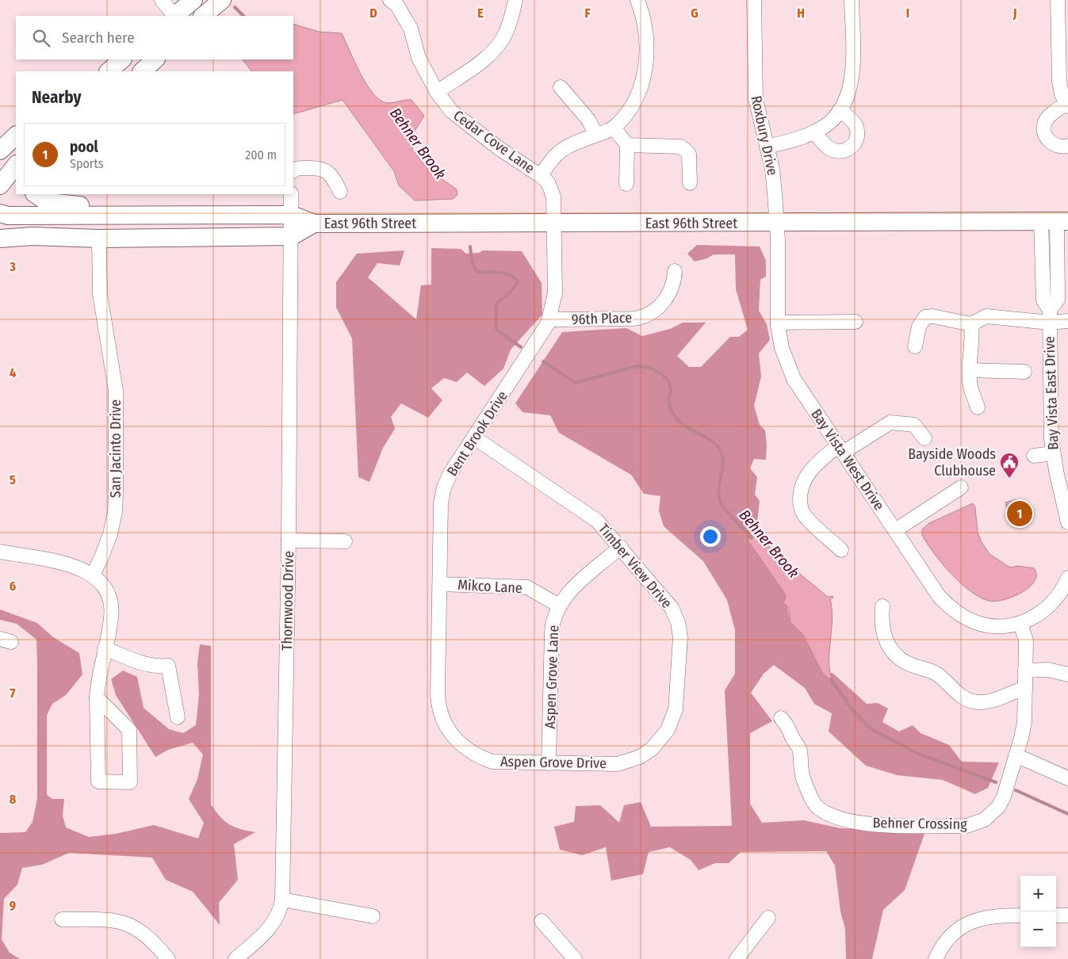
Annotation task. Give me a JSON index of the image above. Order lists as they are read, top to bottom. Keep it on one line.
{"streets":{"main road":["East 96th Street"],"street":["Roxbury Drive","Cedar Cove Lane","96th Place","Bay Vista East Drive","Bent Brook Drive","San Jacinto Drive","Bay Vista West Drive","Timber View Drive","Mikco Lane","Thornwood Drive","Aspen Grove Lane","Aspen Grove Drive","Behner Crossing"]},"crossings":[["Roxbury Drive","East 96th Street"],["Roxbury Drive","Bay Vista West Drive"],["Cedar Cove Lane","East 96th Street"],["Cedar Cove Lane","Bent Brook Drive"],["East 96th Street","Bay Vista East Drive"],["East 96th Street","Bent Brook Drive"],["East 96th Street","San Jacinto Drive"],["East 96th Street","Bay Vista West Drive"],["East 96th Street","Thornwood Drive"],["96th Place","Bent Brook Drive"],["Bent Brook Drive","Timber View Drive"],["Bent Brook Drive","Mikco Lane"],["Bent Brook Drive","Aspen Grove Drive"],["Bay Vista West Drive","Behner Crossing"],["Timber View Drive","Aspen Grove Lane"],["Timber View Drive","Aspen Grove Drive"],["Mikco Lane","Aspen Grove Lane"],["Aspen Grove Lane","Aspen Grove Drive"]],"water":["Behner Brook"],"places":{"public building":["Bayside Woods Clubhouse"]},"page":{"search":"Search here","heading":"Nearby","list":[{"mark":"1","name":"pool","note":"Sports","value":"200 m"}],"pins":"1","map_buttons":["+","−"]},"grid":{"columns":["D","E","F","G","H","I","J"],"rows":["3","4","5","6","7","8","9"]}}
